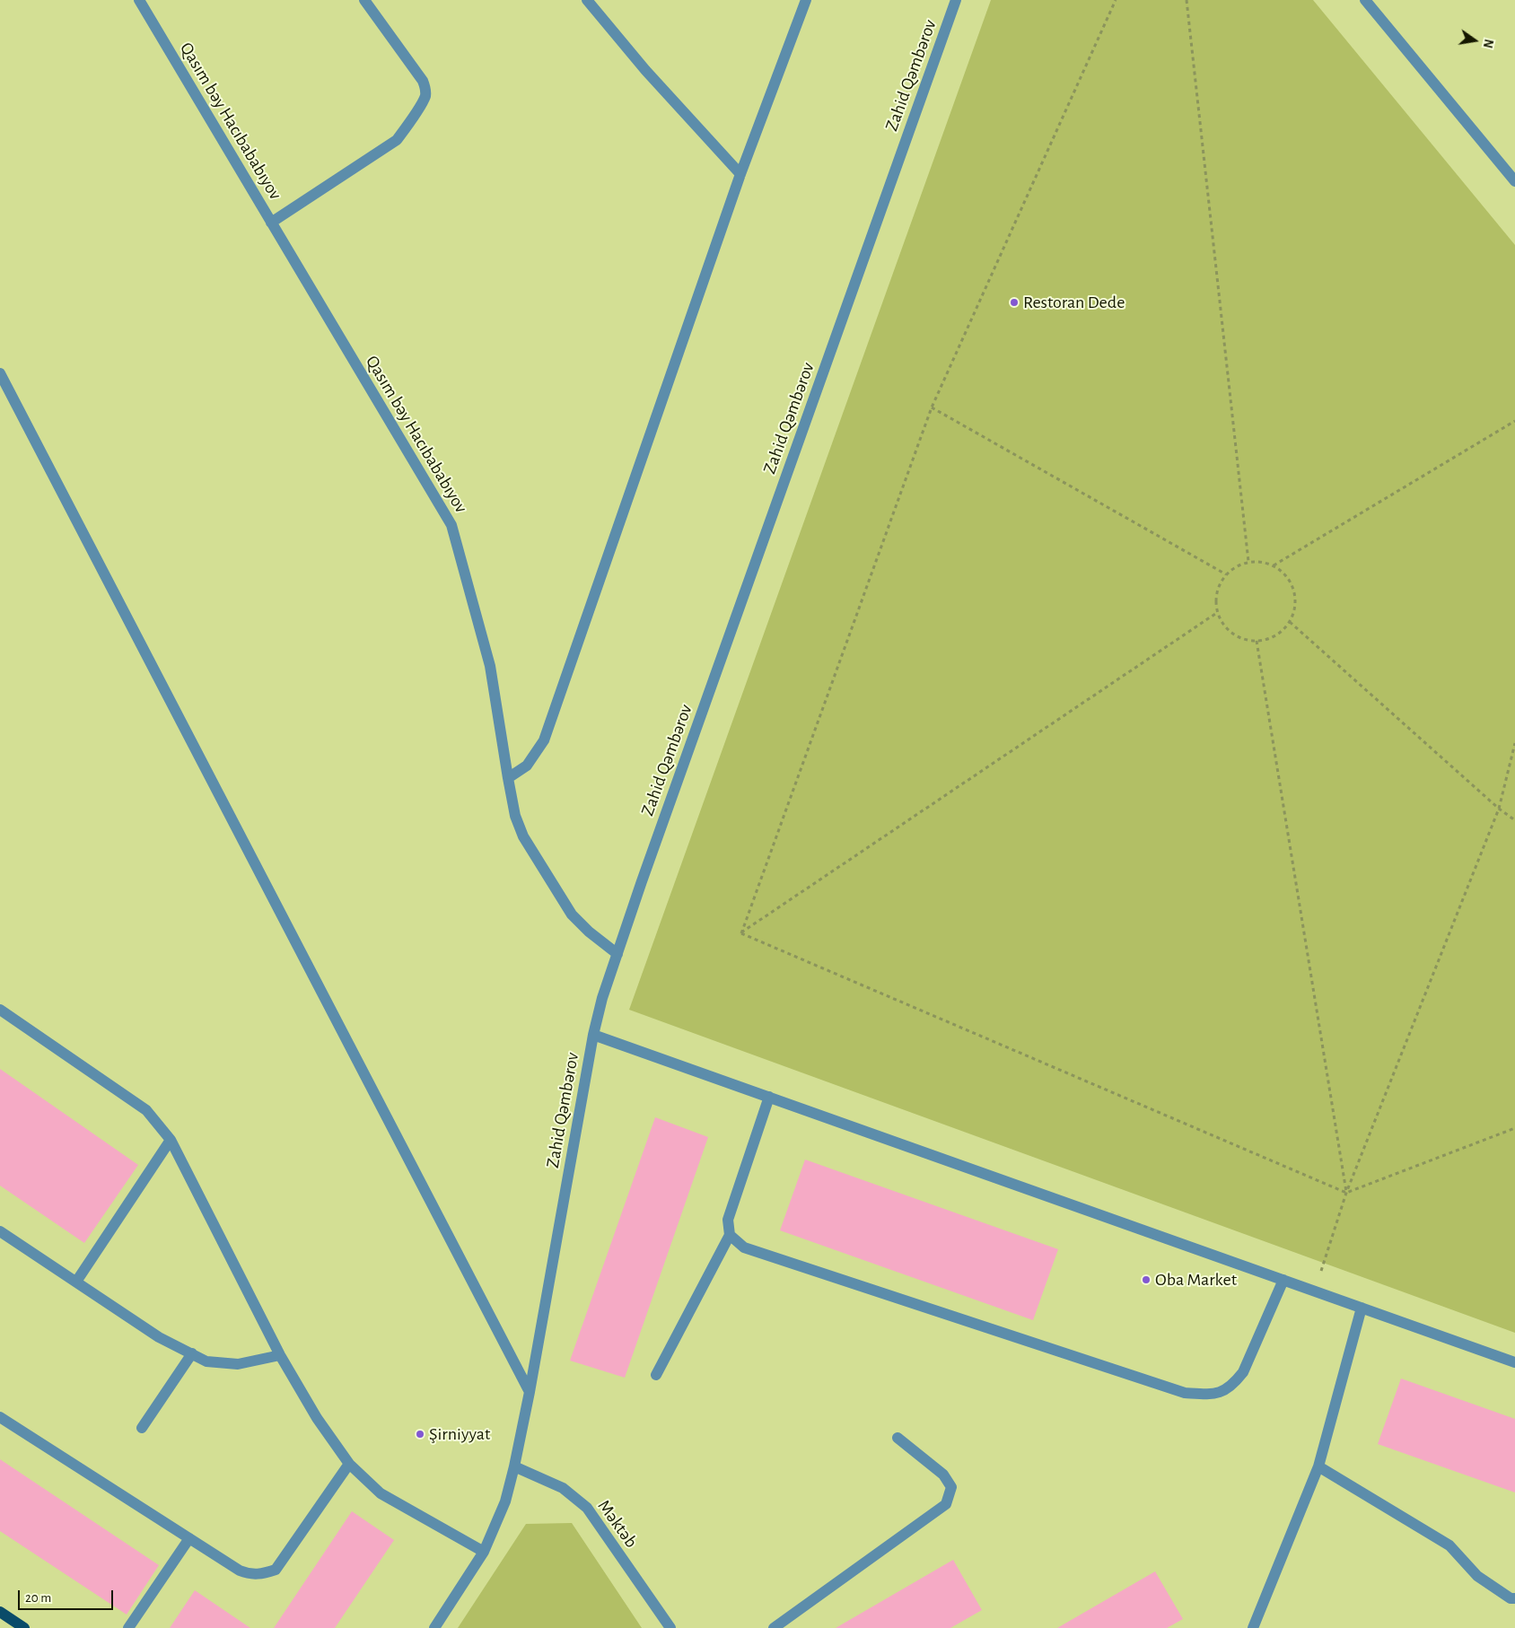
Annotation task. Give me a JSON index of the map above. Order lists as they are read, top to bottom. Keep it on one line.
{"streets":{"street":["Zahid Qəmbərov","Qasım bəy Hacıbababıyov","Məktəb"]},"crossings":[["Zahid Qəmbərov","Qasım bəy Hacıbababıyov"],["Zahid Qəmbərov","Məktəb"]],"places":["Restoran Dede","Oba Market","Şirniyyat"],"scale_bar":"20 m","north":"right"}
